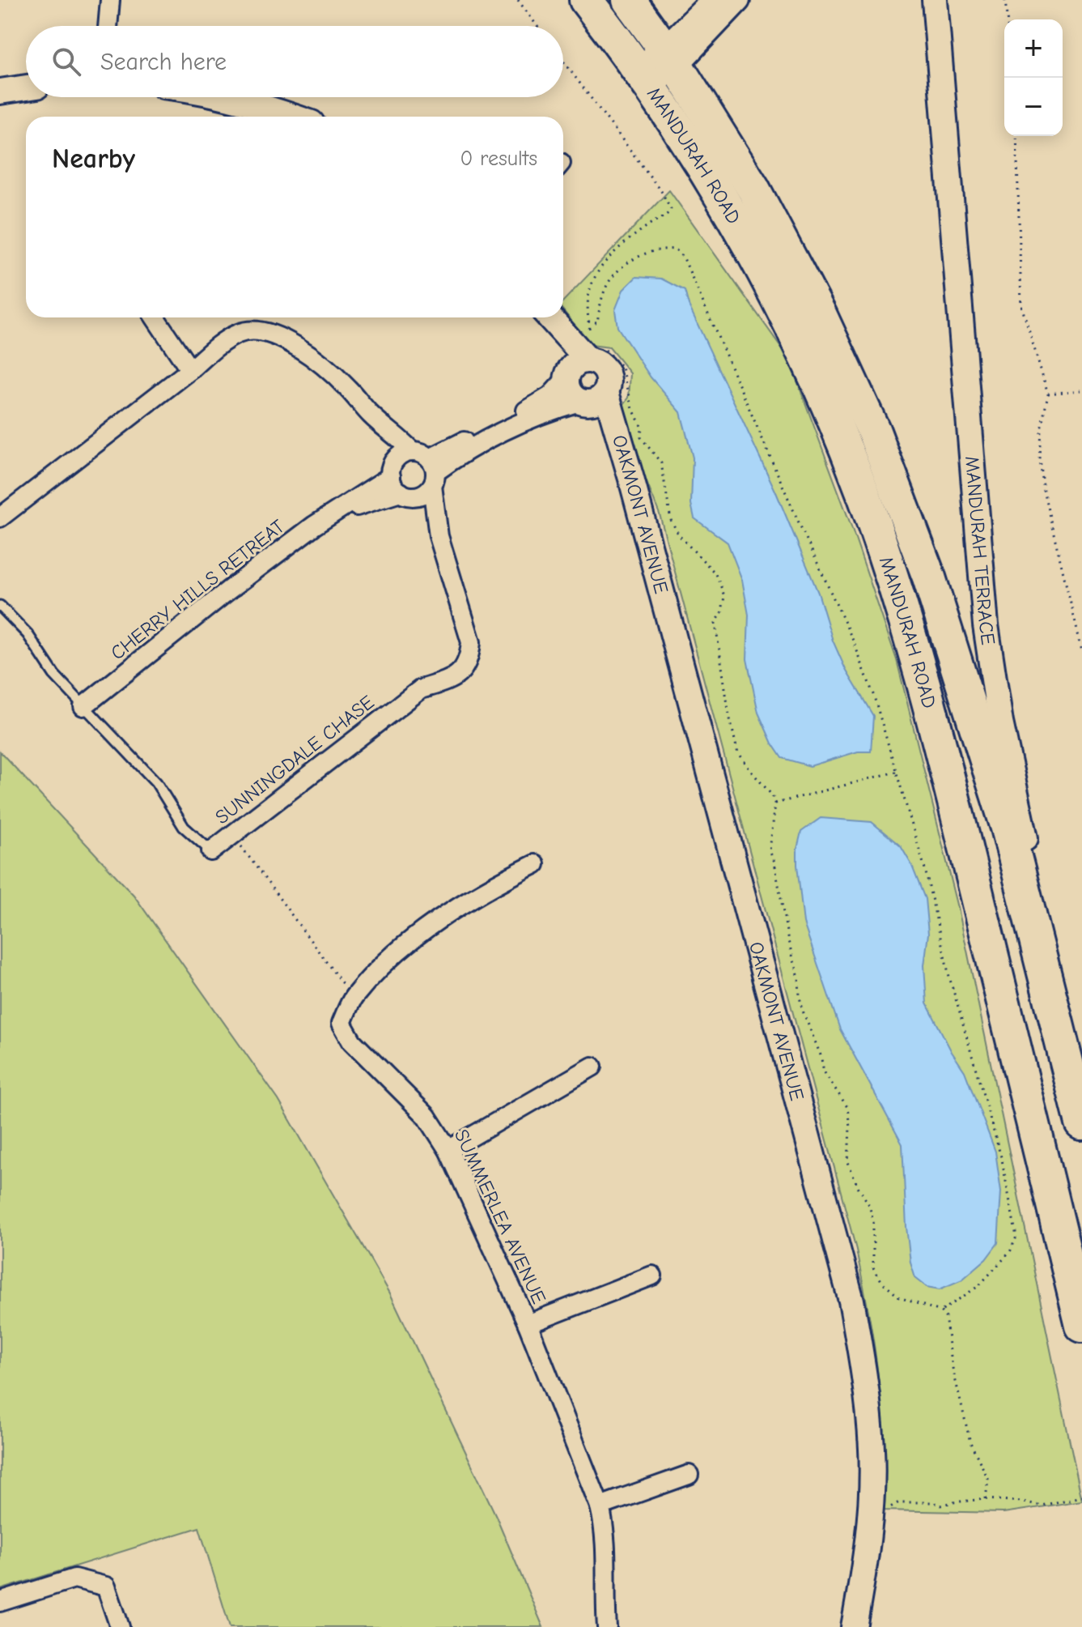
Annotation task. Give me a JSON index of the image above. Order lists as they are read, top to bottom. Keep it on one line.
{"streets":{"highway":["MANDURAH ROAD"],"street":["OAKMONT AVENUE","MANDURAH TERRACE","CHERRY HILLS RETREAT","SUNNINGDALE CHASE","SUMMERLEA AVENUE"]},"crossings":[["MANDURAH ROAD","MANDURAH TERRACE"],["CHERRY HILLS RETREAT","SUNNINGDALE CHASE"]],"page":{"map_buttons":["+","−"],"search":"Search here","heading":["Nearby","0 results"]}}
